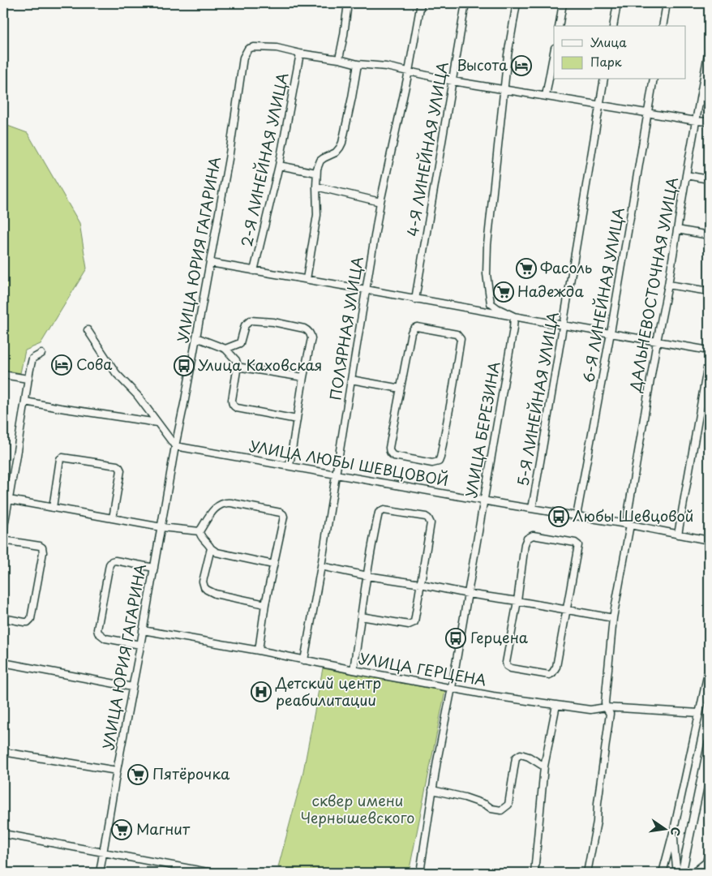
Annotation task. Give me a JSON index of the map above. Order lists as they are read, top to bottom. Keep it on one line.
{"streets":{"street":["4-Я ЛИНЕЙНАЯ УЛИЦА","2-Я ЛИНЕЙНАЯ УЛИЦА","УЛИЦА ЮРИЯ ГАГАРИНА","ДАЛЬНЕВОСТОЧНАЯ УЛИЦА","6-Я ЛИНЕЙНАЯ УЛИЦА","ПОЛЯРНАЯ УЛИЦА","5-Я ЛИНЕЙНАЯ УЛИЦА","УЛИЦА БЕРЕЗИНА","УЛИЦА ЛЮБЫ ШЕВЦОВОЙ","УЛИЦА ГЕРЦЕНА"]},"crossings":[["2-Я ЛИНЕЙНАЯ УЛИЦА","УЛИЦА ЮРИЯ ГАГАРИНА"],["УЛИЦА ЮРИЯ ГАГАРИНА","УЛИЦА ЛЮБЫ ШЕВЦОВОЙ"],["УЛИЦА ЮРИЯ ГАГАРИНА","УЛИЦА ГЕРЦЕНА"],["ДАЛЬНЕВОСТОЧНАЯ УЛИЦА","УЛИЦА ЛЮБЫ ШЕВЦОВОЙ"],["ДАЛЬНЕВОСТОЧНАЯ УЛИЦА","УЛИЦА ГЕРЦЕНА"],["6-Я ЛИНЕЙНАЯ УЛИЦА","УЛИЦА ЛЮБЫ ШЕВЦОВОЙ"],["ПОЛЯРНАЯ УЛИЦА","УЛИЦА ЛЮБЫ ШЕВЦОВОЙ"],["ПОЛЯРНАЯ УЛИЦА","УЛИЦА ГЕРЦЕНА"],["5-Я ЛИНЕЙНАЯ УЛИЦА","УЛИЦА ЛЮБЫ ШЕВЦОВОЙ"],["УЛИЦА БЕРЕЗИНА","УЛИЦА ЛЮБЫ ШЕВЦОВОЙ"],["УЛИЦА БЕРЕЗИНА","УЛИЦА ГЕРЦЕНА"]],"parks":["сквер имени Чернышевского"],"places":{"hotel":["Высота","Сова"],"supermarket":["Фасоль","Надежда","Пятёрочка","Магнит"],"bus stop":["Улица Каховская","Любы Шевцовой","Герцена"],"hospital":["Детский центр реабилитации"]},"legend":["Улица","Парк"],"north":"right"}
